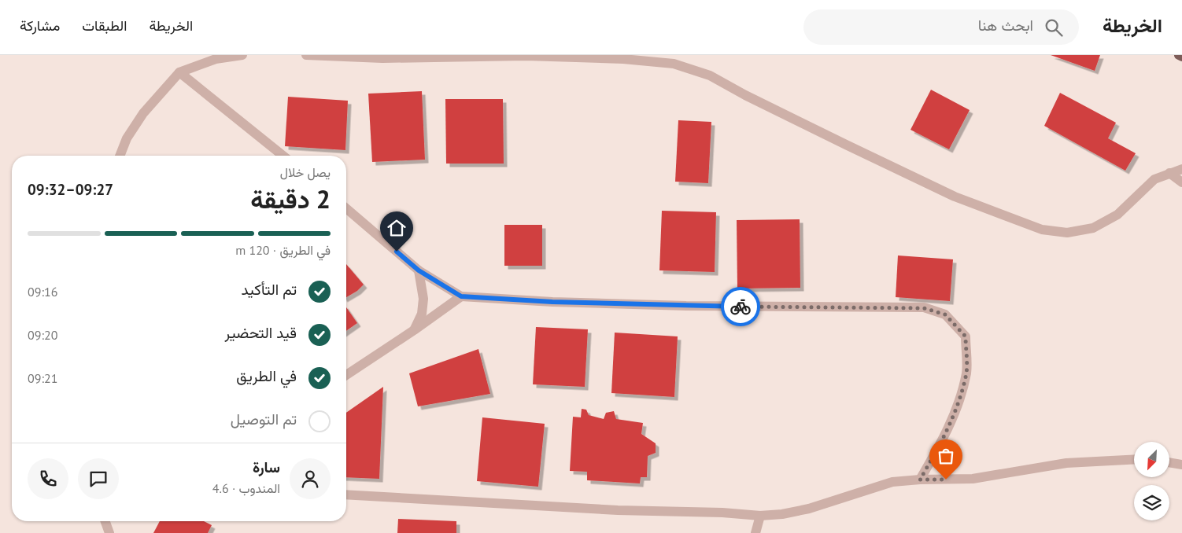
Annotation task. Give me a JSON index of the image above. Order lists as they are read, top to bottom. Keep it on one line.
{"north":"bottom left","page":{"header":"الخريطة","search":"ابحث هنا","nav":["الخريطة","الطبقات","مشاركة"],"heading":["2 دقيقة","يصل خلال","09:27–09:32"],"panel":["سارة","المندوب · 4.6"],"bar":"في الطريق · 120 m","list":[["تم التأكيد","09:16"],["قيد التحضير","09:20"],["في الطريق","09:21"],"تم التوصيل"]}}
